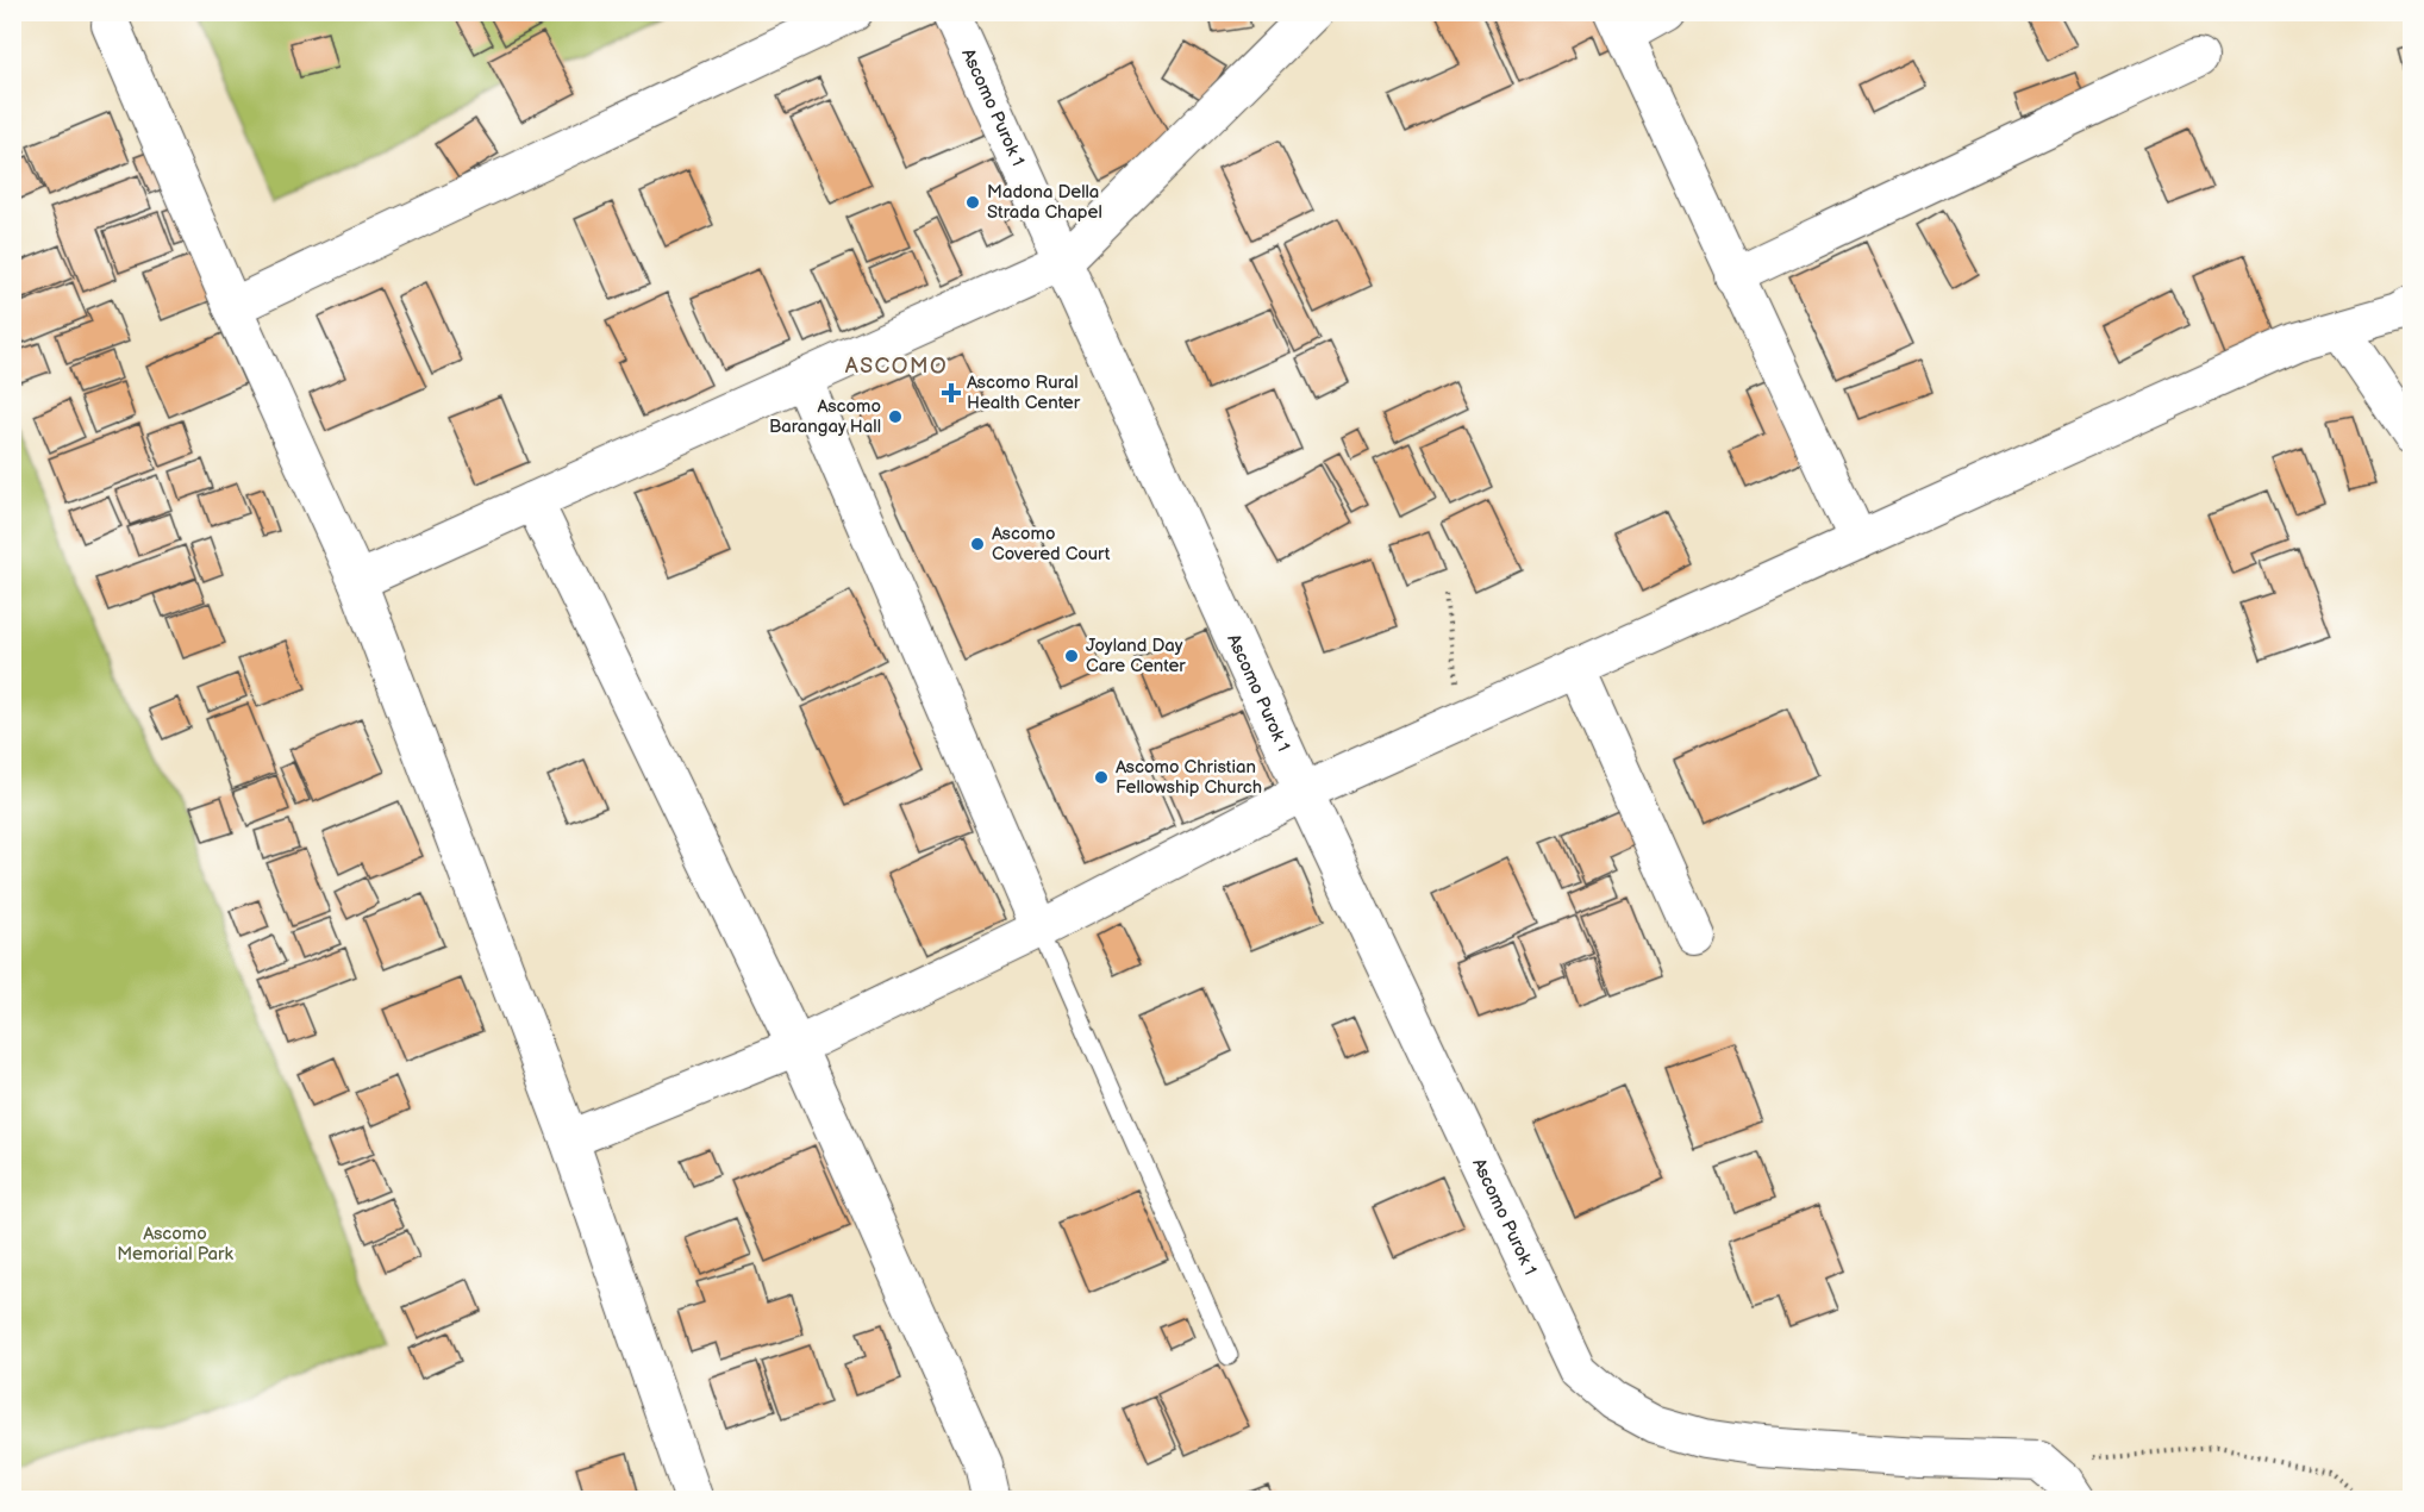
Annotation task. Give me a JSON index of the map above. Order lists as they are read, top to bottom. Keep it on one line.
{"streets":{"street":["Ascomo Purok 1"]},"districts":["ASCOMO"],"parks":["Ascomo Memorial Park"],"places":{"other":["Madona Della Strada Chapel","Ascomo Barangay Hall","Ascomo Covered Court","Joyland Day Care Center","Ascomo Christian Fellowship Church"],"health":["Ascomo Rural Health Center"]}}
